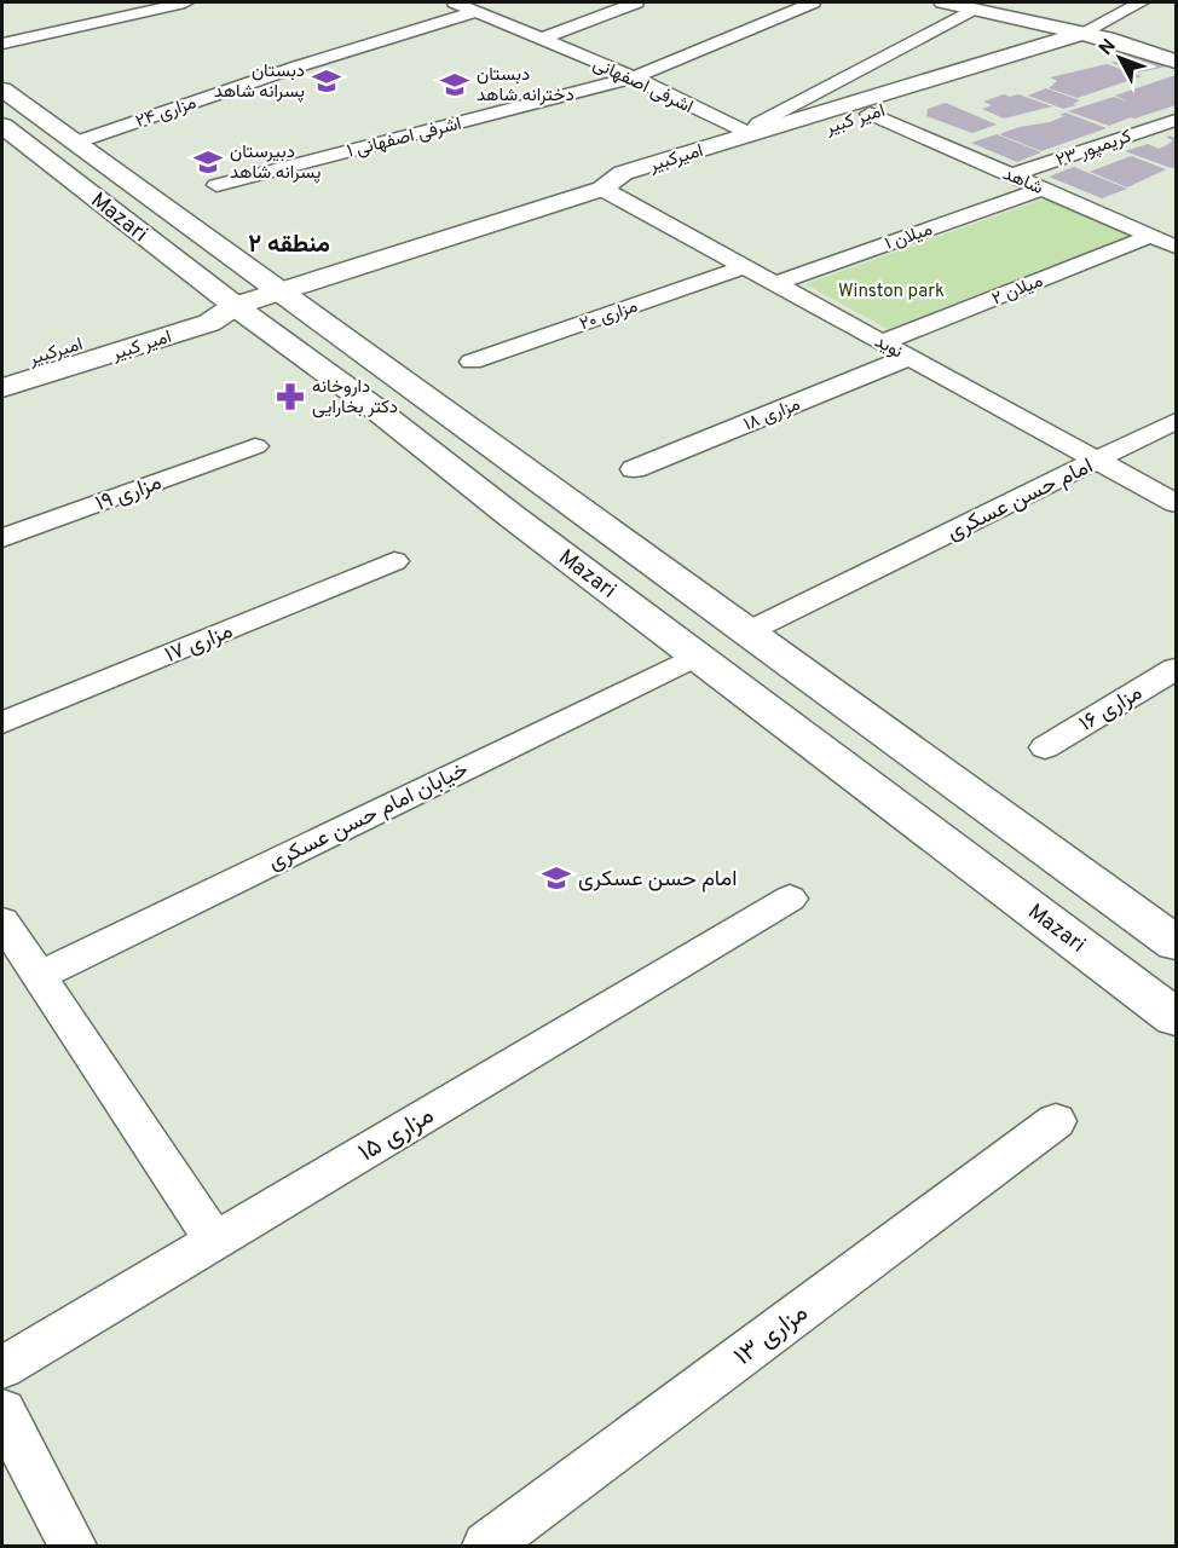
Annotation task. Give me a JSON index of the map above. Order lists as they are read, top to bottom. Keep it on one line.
{"streets":{"main road":["امیر کبیر","امیرکبیر","Mazari"],"street":["اشرفی اصفهانی","مزاری ۲۴","اشرفی اصفهانی ۱","کریمپور ۲۳","شاهد","میلان ۱","میلان ۲","مزاری ۲۰","نوید","مزاری ۱۸","مزاری ۱۹","امام حسن عسکری","مزاری ۱۷","مزاری ۱۶","خیابان امام حسن عسکری","مزاری ۱۵","مزاری ۱۳"]},"crossings":[["اشرفی اصفهانی","اشرفی اصفهانی ۱"],["اشرفی اصفهانی","امیرکبیر"],["مزاری ۲۴","Mazari"],["امیر کبیر","امیرکبیر"],["امیر کبیر","شاهد"],["امیر کبیر","Mazari"],["امیر کبیر","نوید"],["کریمپور ۲۳","شاهد"],["امیرکبیر","Mazari"],["امیرکبیر","نوید"],["شاهد","میلان ۱"],["شاهد","میلان ۲"],["Mazari","امام حسن عسکری"],["Mazari","خیابان امام حسن عسکری"],["میلان ۱","نوید"],["میلان ۲","نوید"],["مزاری ۲۰","نوید"],["نوید","مزاری ۱۸"],["نوید","امام حسن عسکری"]],"districts":["منطقه ۲"],"parks":["Winston park"],"places":{"school or university":["دبستان پسرانه شاهد","دبستان دخترانه شاهد","دبیرستان پسرانه شاهد","امام حسن عسکری"],"pharmacy":["داروخانه دکتر بخارایی"]},"north":"top left"}
